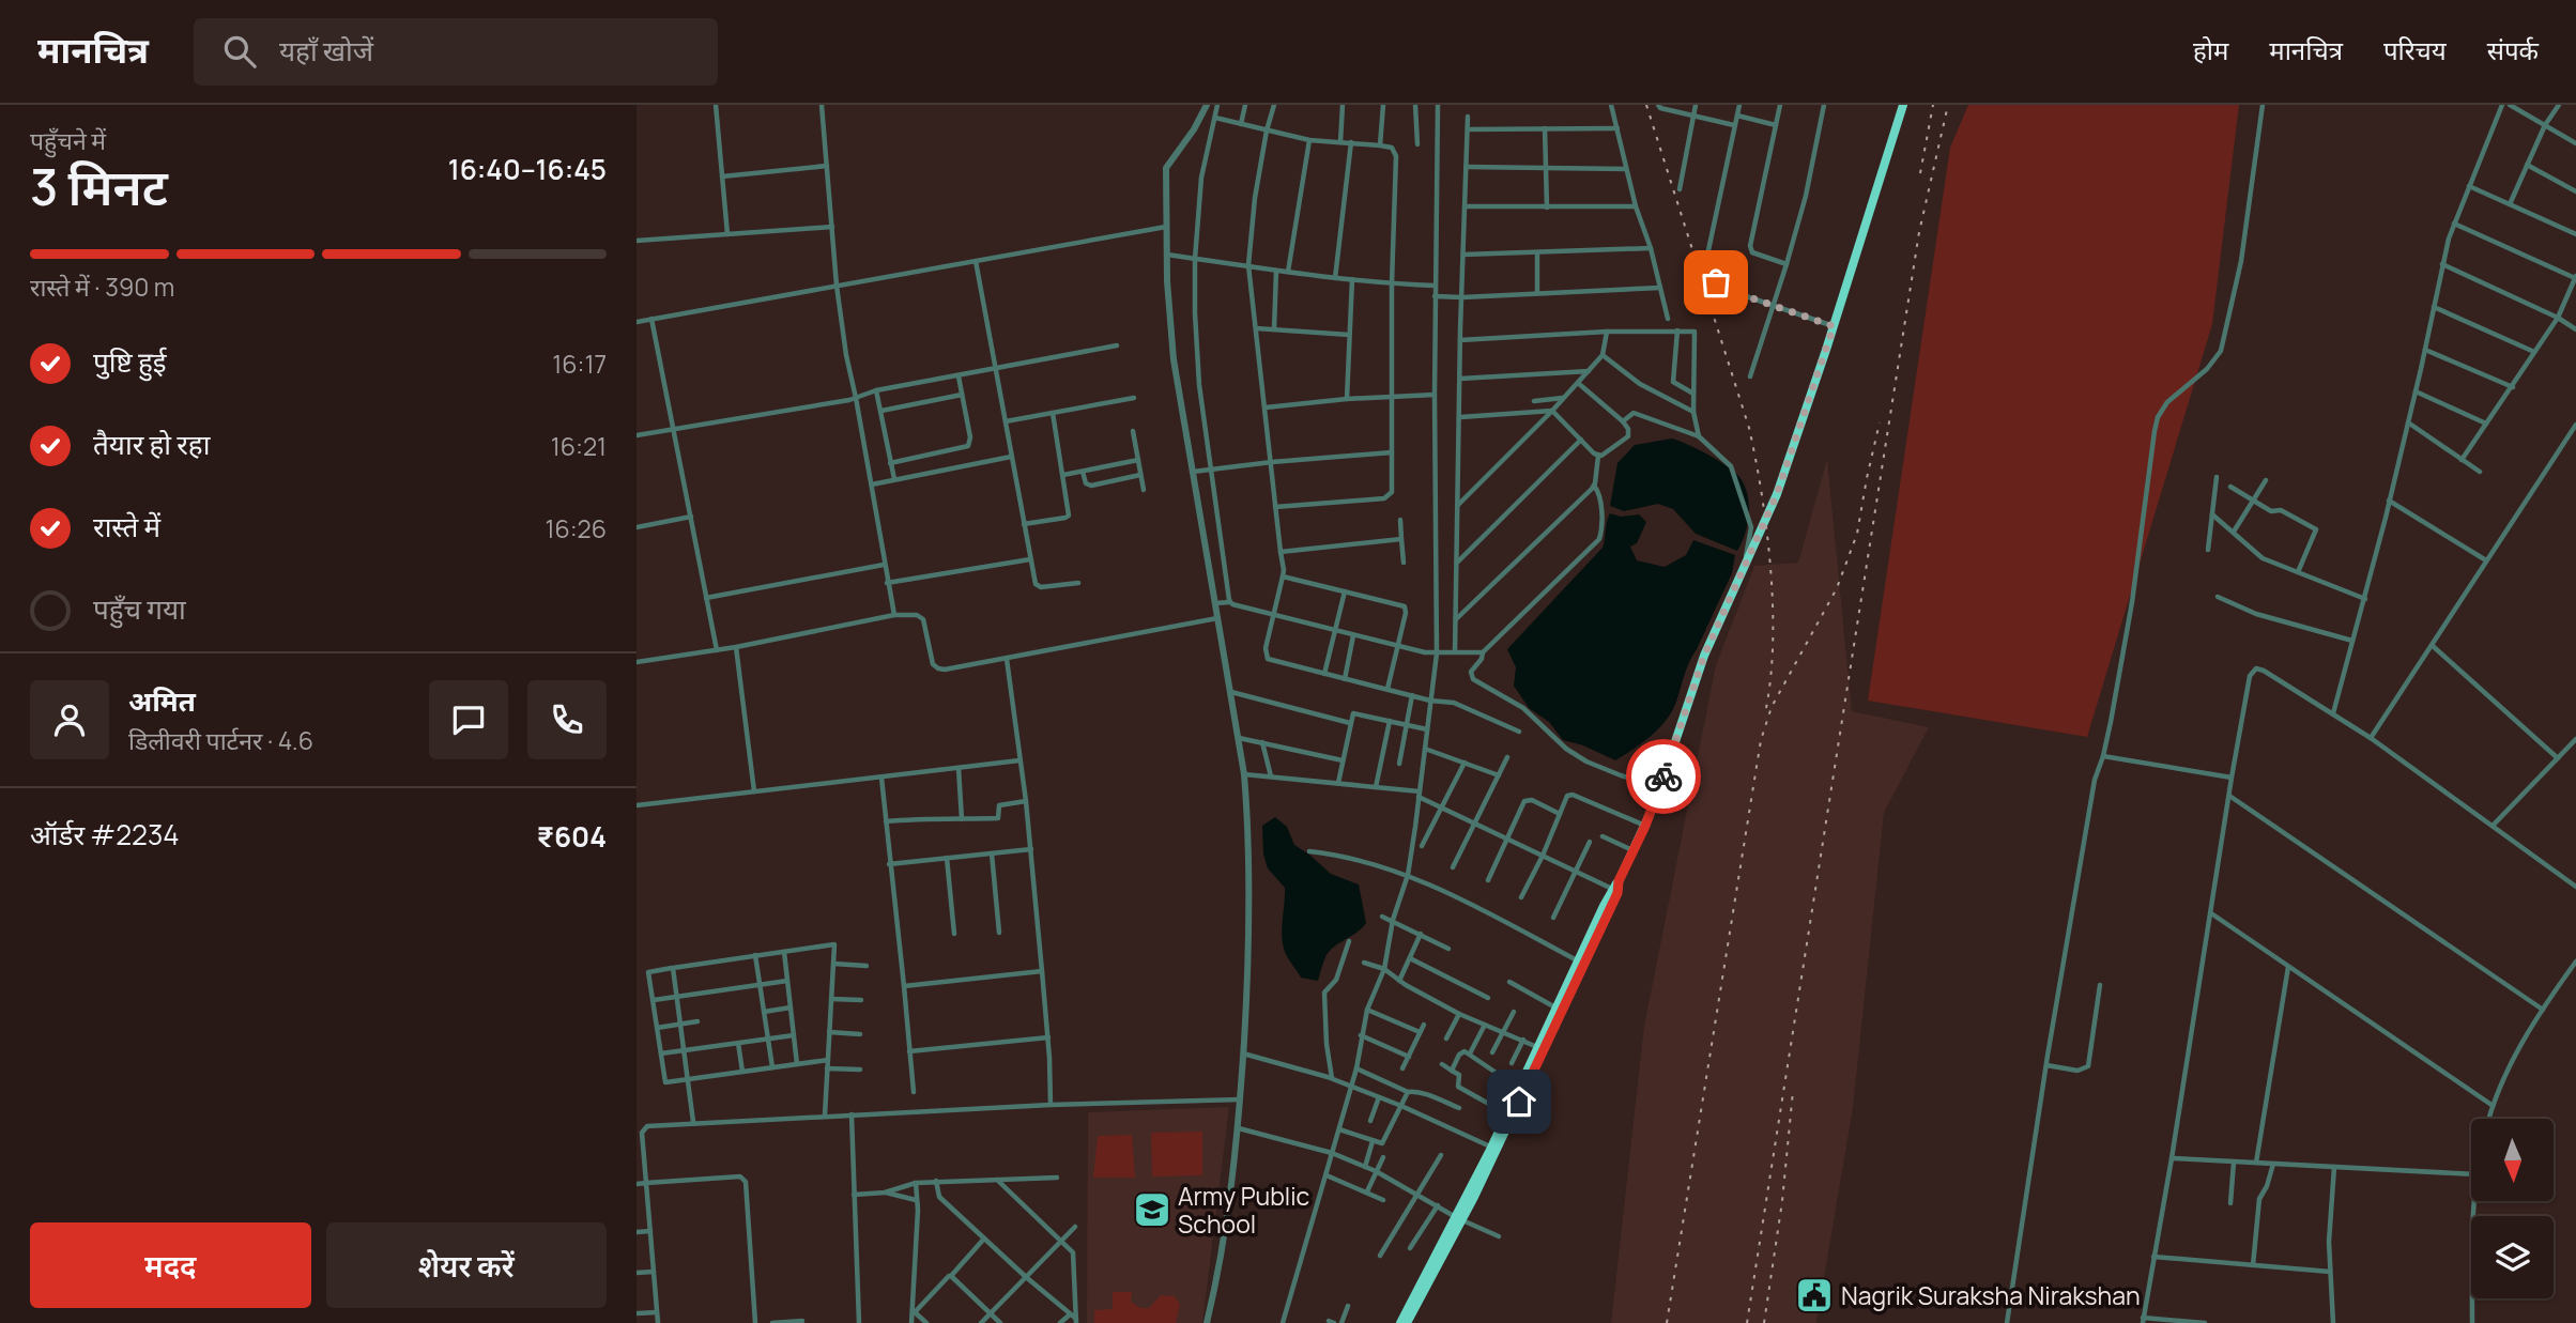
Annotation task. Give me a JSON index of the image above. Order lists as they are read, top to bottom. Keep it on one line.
{"places":{"school or university":["Army Public School"],"public building":["Nagrik Suraksha Nirakshan"]},"north":"bottom","page":{"header":"मानचित्र","search":"यहाँ खोजें","nav":["होम","मानचित्र","परिचय","संपर्क"],"heading":["3 मिनट","पहुँचने में","16:40–16:45"],"panel":["अमित","डिलीवरी पार्टनर · 4.6","ऑर्डर #2234","₹604"],"bar":"रास्ते में · 390 m","list":[["पुष्टि हुई","16:17"],["तैयार हो रहा","16:21"],["रास्ते में","16:26"],"पहुँच गया"],"buttons":["मदद","शेयर करें"]}}
